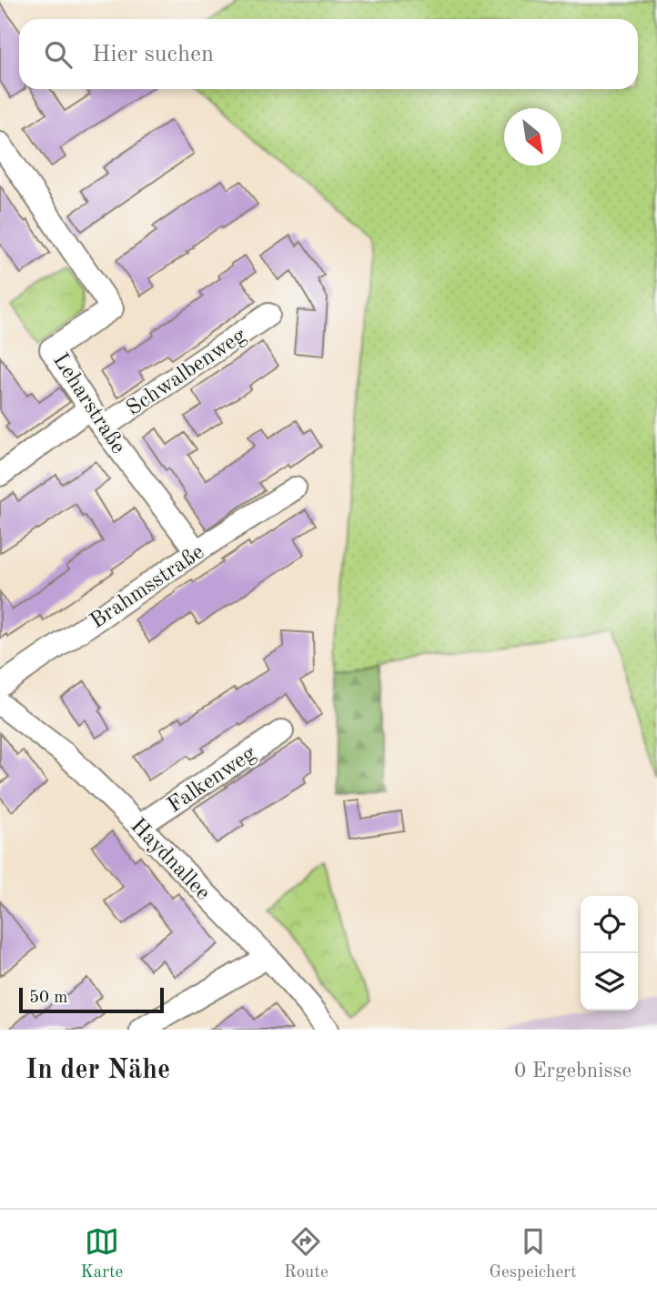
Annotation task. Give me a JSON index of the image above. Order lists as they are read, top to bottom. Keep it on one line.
{"streets":{"street":["Schwalbenweg","Leharstraße","Brahmsstraße","Falkenweg","Haydnallee"]},"crossings":[["Schwalbenweg","Leharstraße"],["Leharstraße","Brahmsstraße"],["Falkenweg","Haydnallee"]],"scale_bar":"50 m","north":"bottom right","page":{"search":"Hier suchen","scale":"50 m","heading":["In der Nähe","0 Ergebnisse"],"nav":["Karte","Route","Gespeichert"]}}
